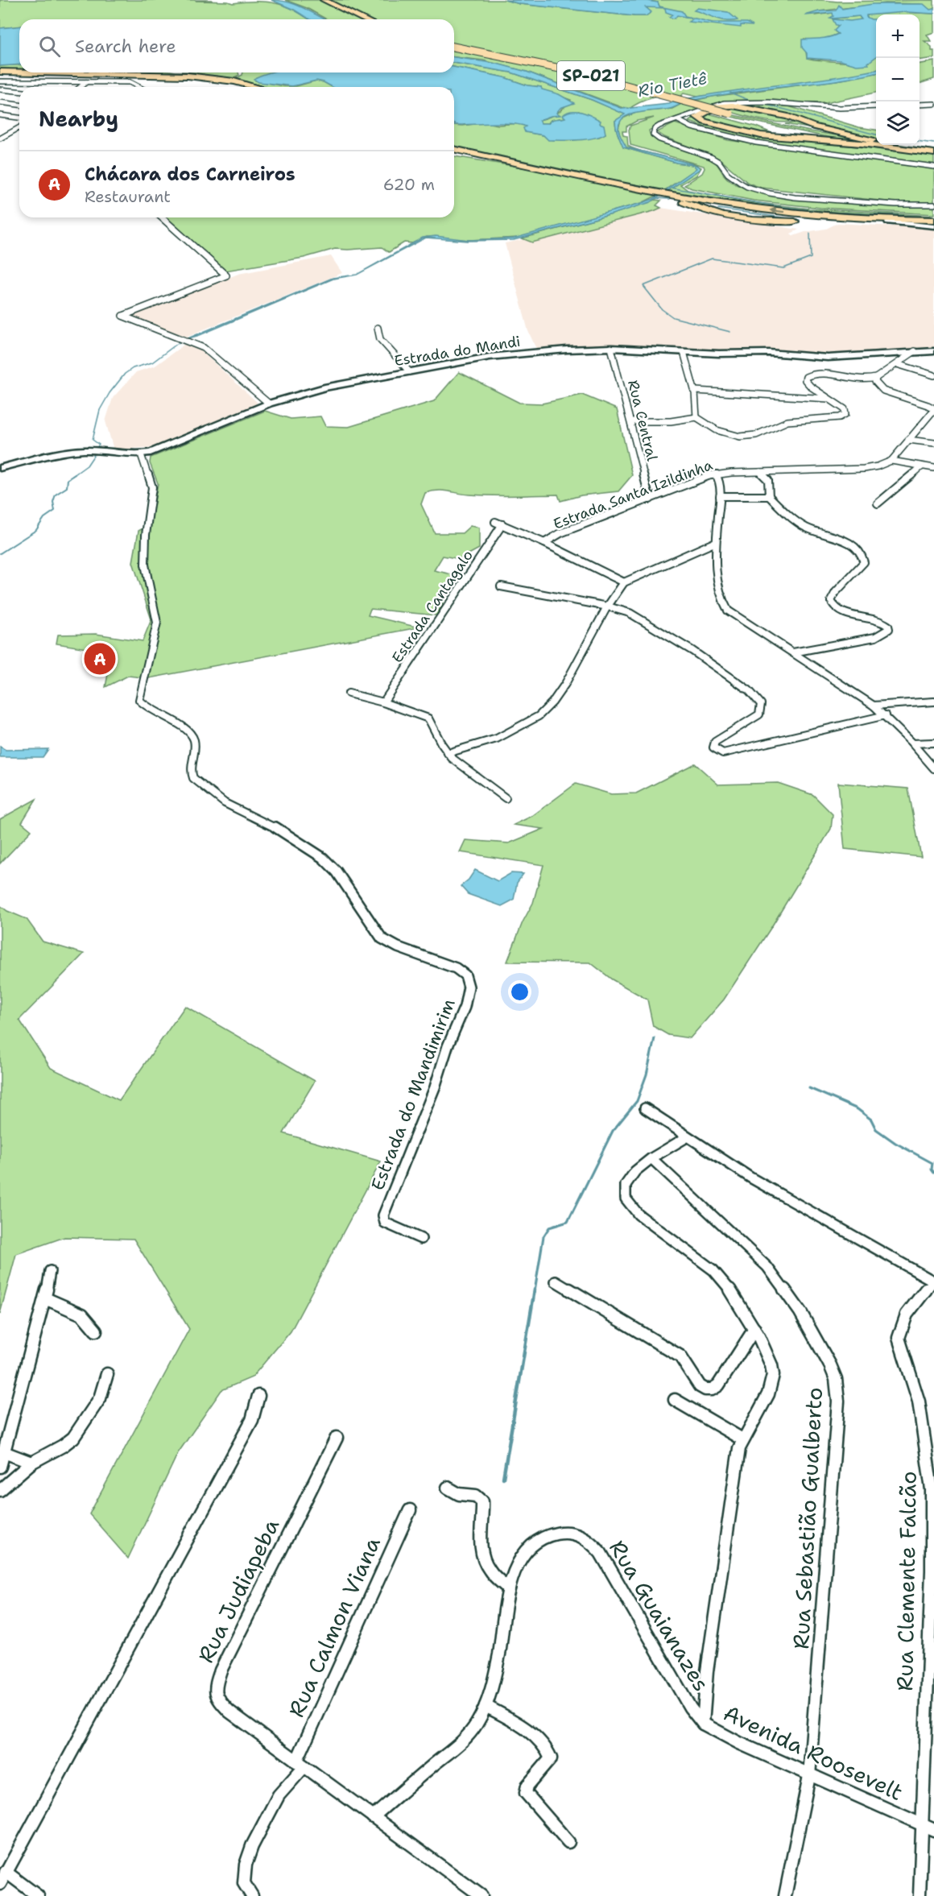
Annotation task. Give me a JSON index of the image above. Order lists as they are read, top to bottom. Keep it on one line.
{"streets":{"highway":["SP-021"],"main road":["Estrada do Mandi"],"street":["Rua Central","Estrada Santa Izildinha","Estrada Cantagalo","Estrada do Mandimirim","Rua Sebastião Gualberto","Rua Clemente Falcão","Rua Judiapeba","Rua Guaianazes","Rua Calmon Viana","Avenida Roosevelt"]},"crossings":[["Estrada do Mandi","Rua Central"],["Estrada do Mandi","Estrada do Mandimirim"],["Rua Central","Estrada Santa Izildinha"],["Rua Sebastião Gualberto","Avenida Roosevelt"],["Rua Clemente Falcão","Avenida Roosevelt"],["Rua Judiapeba","Rua Guaianazes"],["Rua Judiapeba","Rua Calmon Viana"],["Rua Guaianazes","Avenida Roosevelt"]],"water":["Rio Tietê"],"page":{"map_buttons":["+","−"],"search":"Search here","heading":"Nearby","list":[{"mark":"A","name":"Chácara dos Carneiros","note":"Restaurant","value":"620 m"}],"pins":"A"}}
